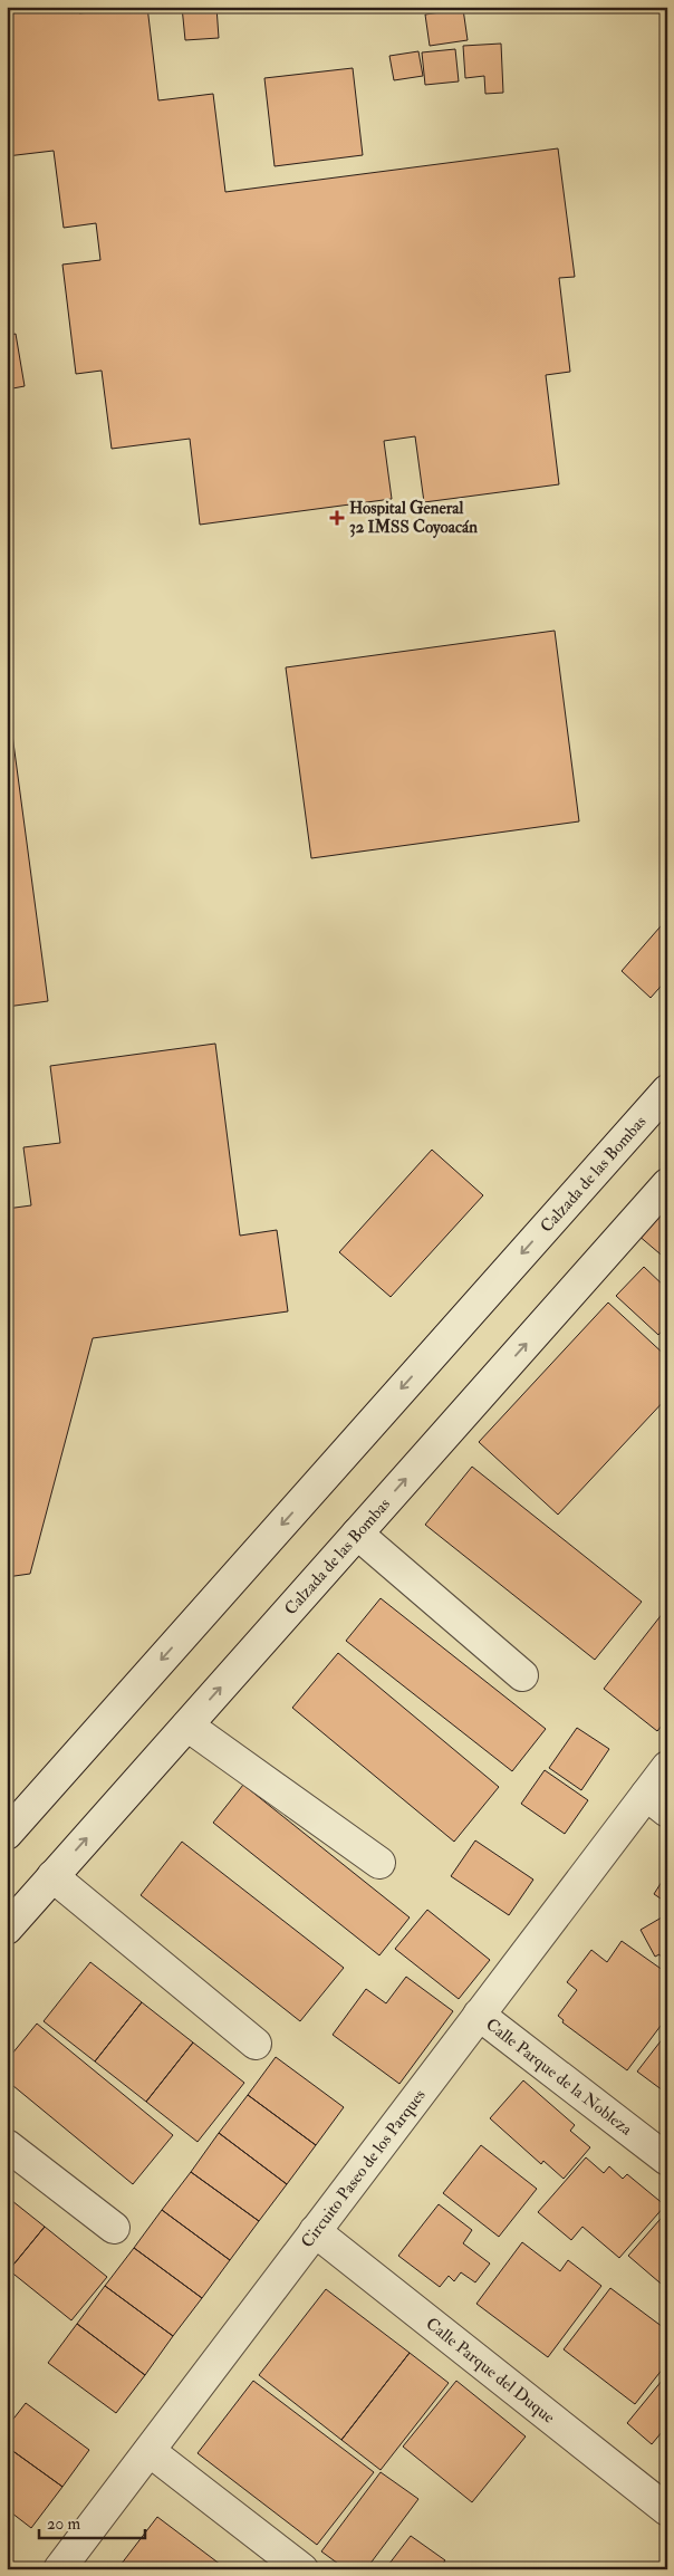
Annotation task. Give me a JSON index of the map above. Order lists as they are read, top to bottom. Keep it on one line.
{"streets":{"street":["Calzada de las Bombas","Calle Parque de la Nobleza","Circuito Paseo de los Parques","Calle Parque del Duque"]},"crossings":[["Calle Parque de la Nobleza","Circuito Paseo de los Parques"],["Circuito Paseo de los Parques","Calle Parque del Duque"]],"places":{"health":["Hospital General 32 IMSS Coyoacán"]},"scale_bar":"20 m"}
